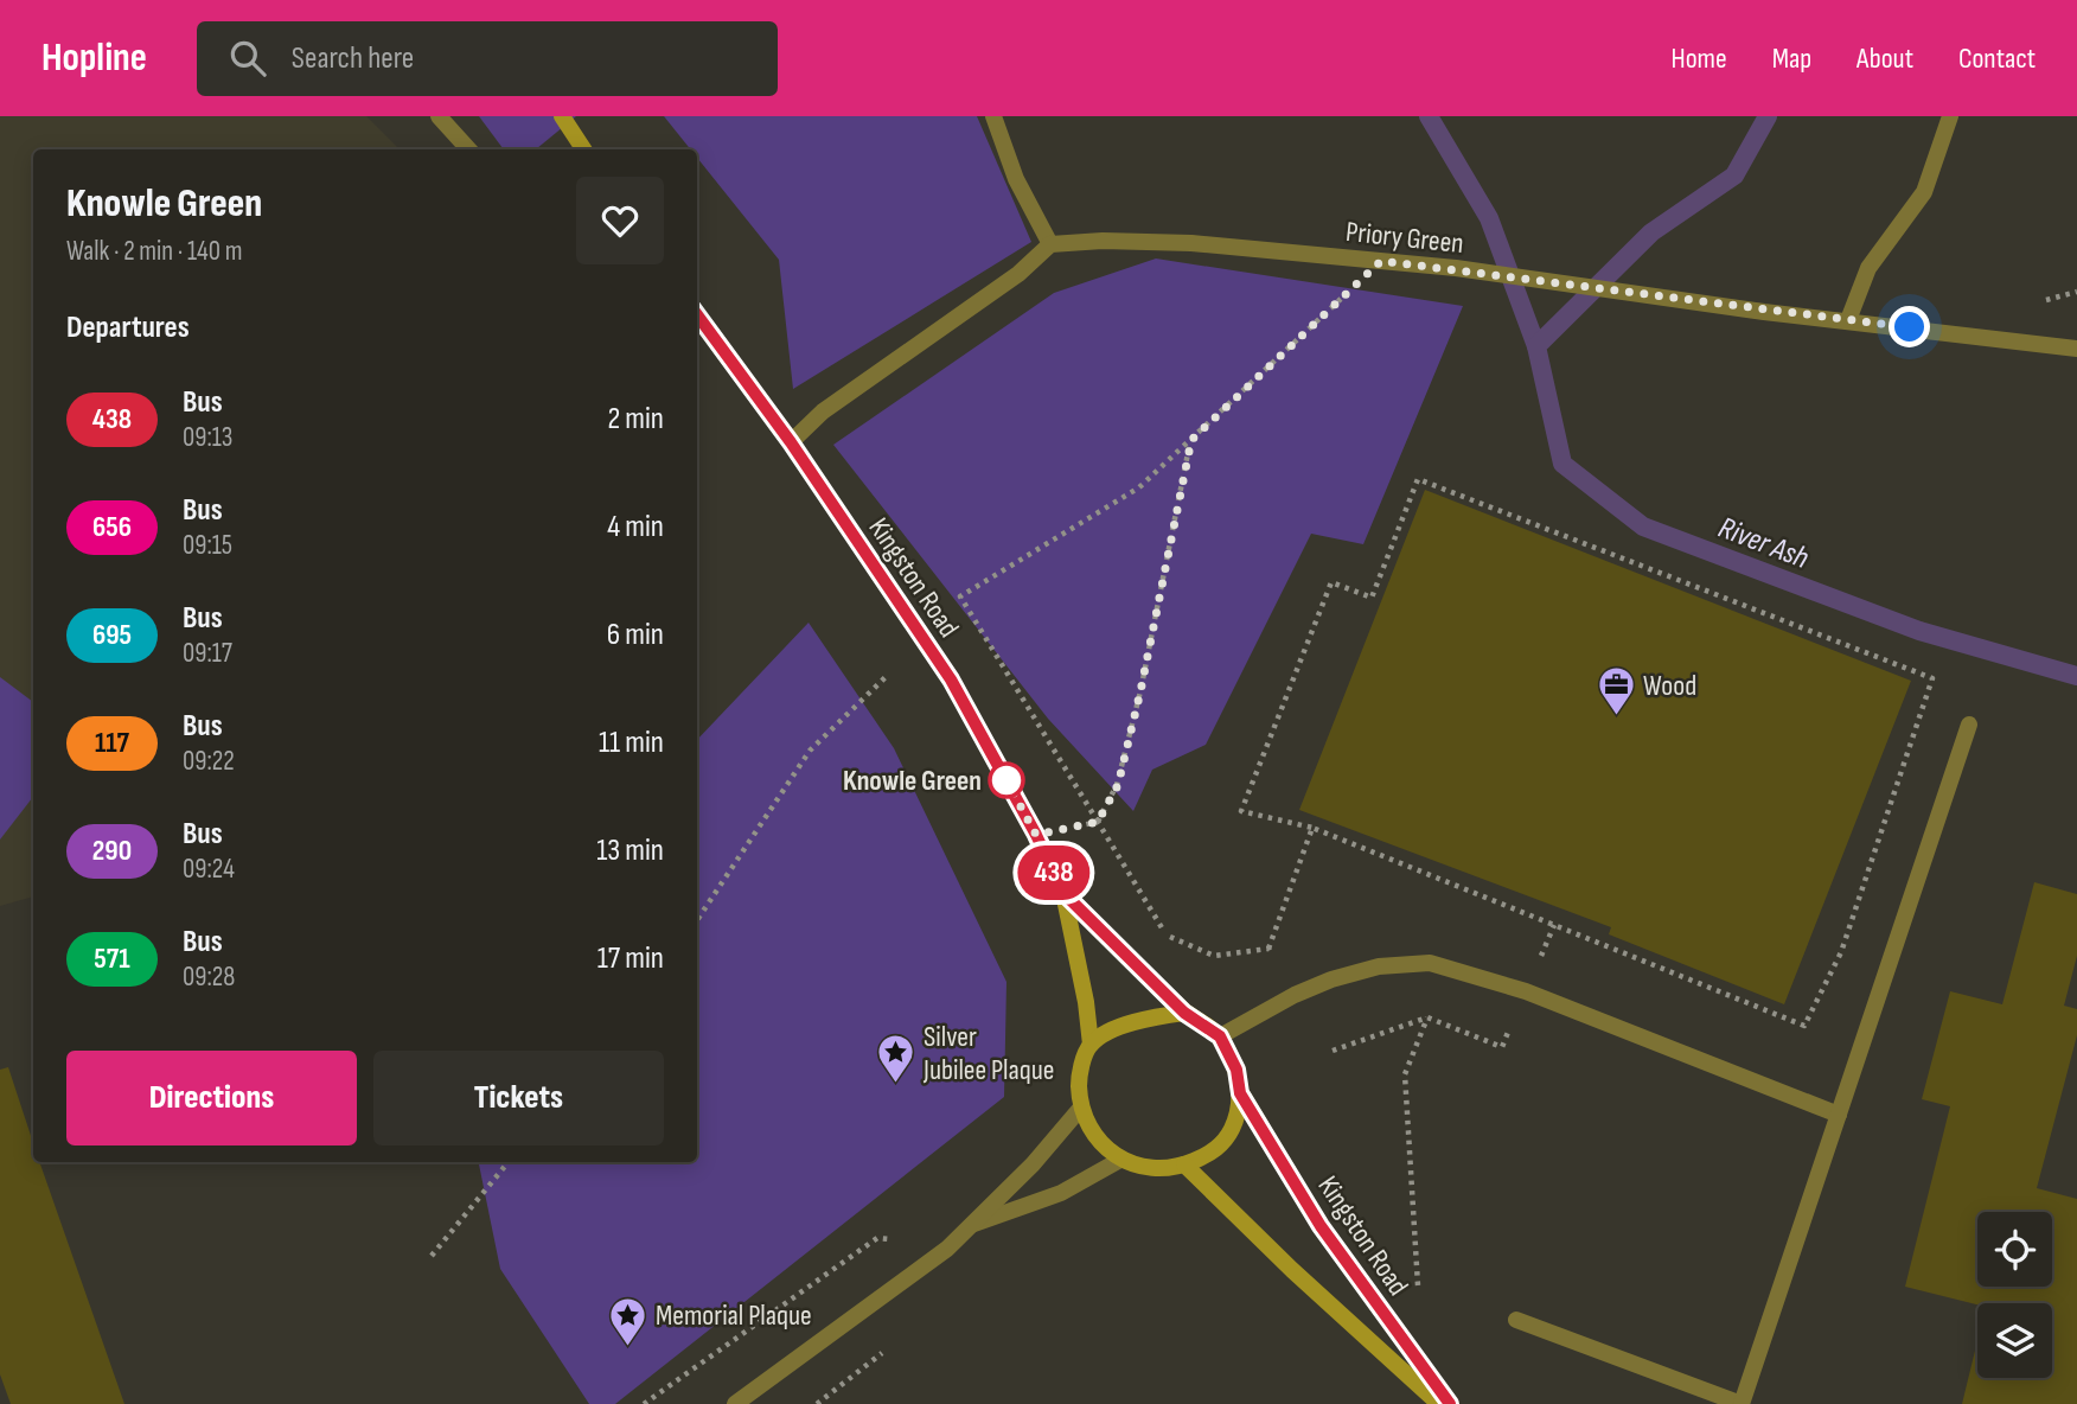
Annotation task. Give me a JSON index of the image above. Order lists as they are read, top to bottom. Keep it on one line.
{"streets":{"street":["Priory Green","Kingston Road"]},"water":["River Ash"],"places":{"office":["Wood"],"other":["Knowle Green"],"place":["Silver Jubilee Plaque","Memorial Plaque"]},"lines":["bus line 438"],"page":{"header":"Hopline","search":"Search here","nav":["Home","Map","About","Contact"],"on_map":"438","heading":[["Knowle Green","Walk · 2 min · 140 m"],"Departures"],"list":[{"mark":"438","name":"Bus","note":"09:13","value":"2 min"},{"mark":"656","name":"Bus","note":"09:15","value":"4 min"},{"mark":"695","name":"Bus","note":"09:17","value":"6 min"},{"mark":"117","name":"Bus","note":"09:22","value":"11 min"},{"mark":"290","name":"Bus","note":"09:24","value":"13 min"},{"mark":"571","name":"Bus","note":"09:28","value":"17 min"}],"buttons":["Directions","Tickets"]}}
